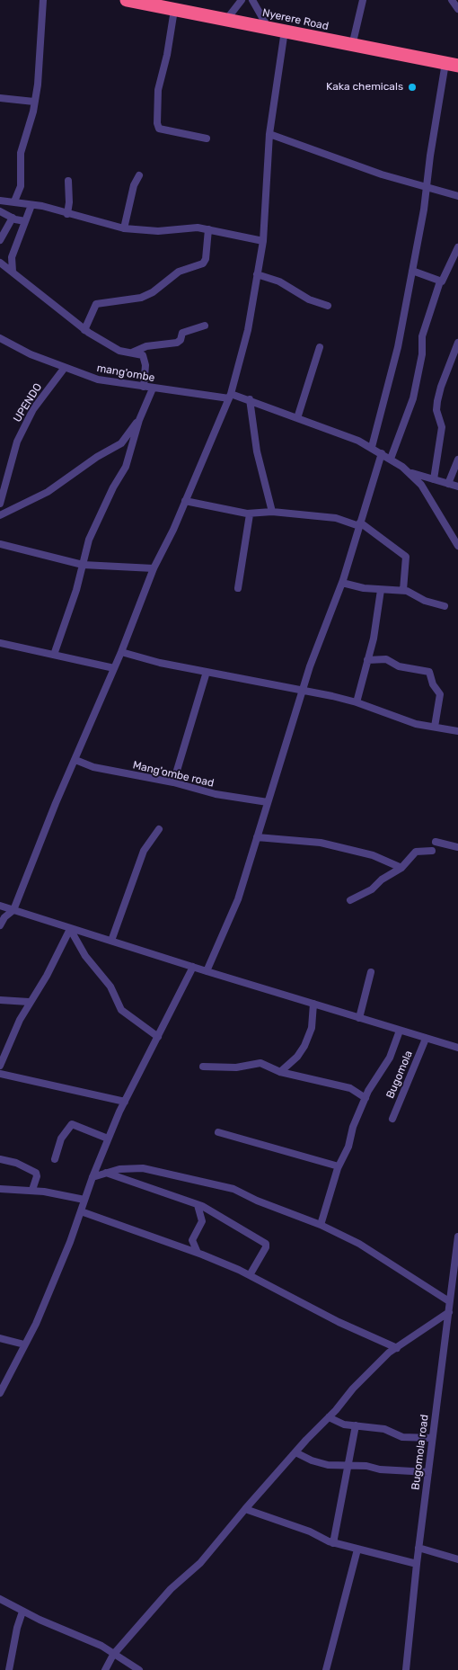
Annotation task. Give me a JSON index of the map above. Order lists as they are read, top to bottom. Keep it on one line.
{"streets":{"highway":["Nyerere Road"],"street":["mang'ombe","UPENDO","Mang'ombe road","Bugomola","Bugomola road"]},"crossings":[["mang'ombe","UPENDO"]],"places":["Kaka chemicals"]}
